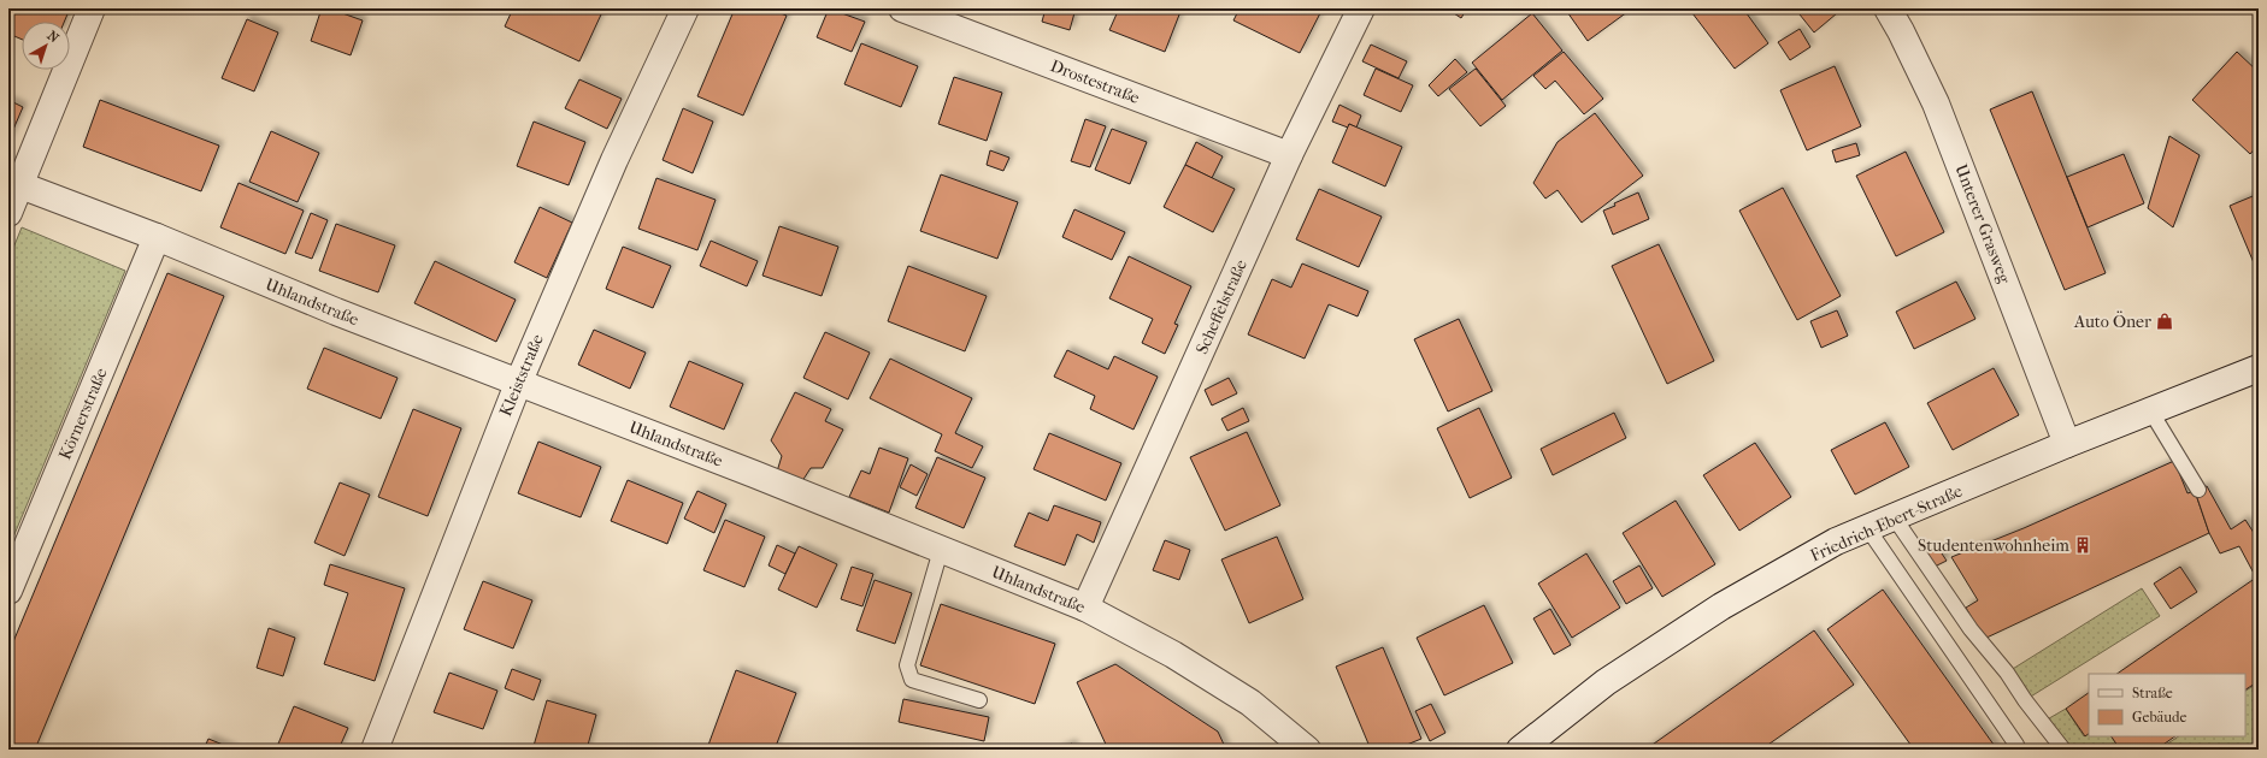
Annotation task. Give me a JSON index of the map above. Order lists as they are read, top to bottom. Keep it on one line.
{"streets":{"street":["Drostestraße","Unterer Grasweg","Uhlandstraße","Scheffelstraße","Kleiststraße","Körnerstraße","Friedrich-Ebert-Straße"]},"crossings":[["Drostestraße","Scheffelstraße"],["Unterer Grasweg","Friedrich-Ebert-Straße"],["Uhlandstraße","Scheffelstraße"],["Uhlandstraße","Kleiststraße"],["Uhlandstraße","Körnerstraße"]],"places":{"shop":["Auto Öner"],"building":["Studentenwohnheim"]},"legend":["Straße","Gebäude"],"north":"top right"}
